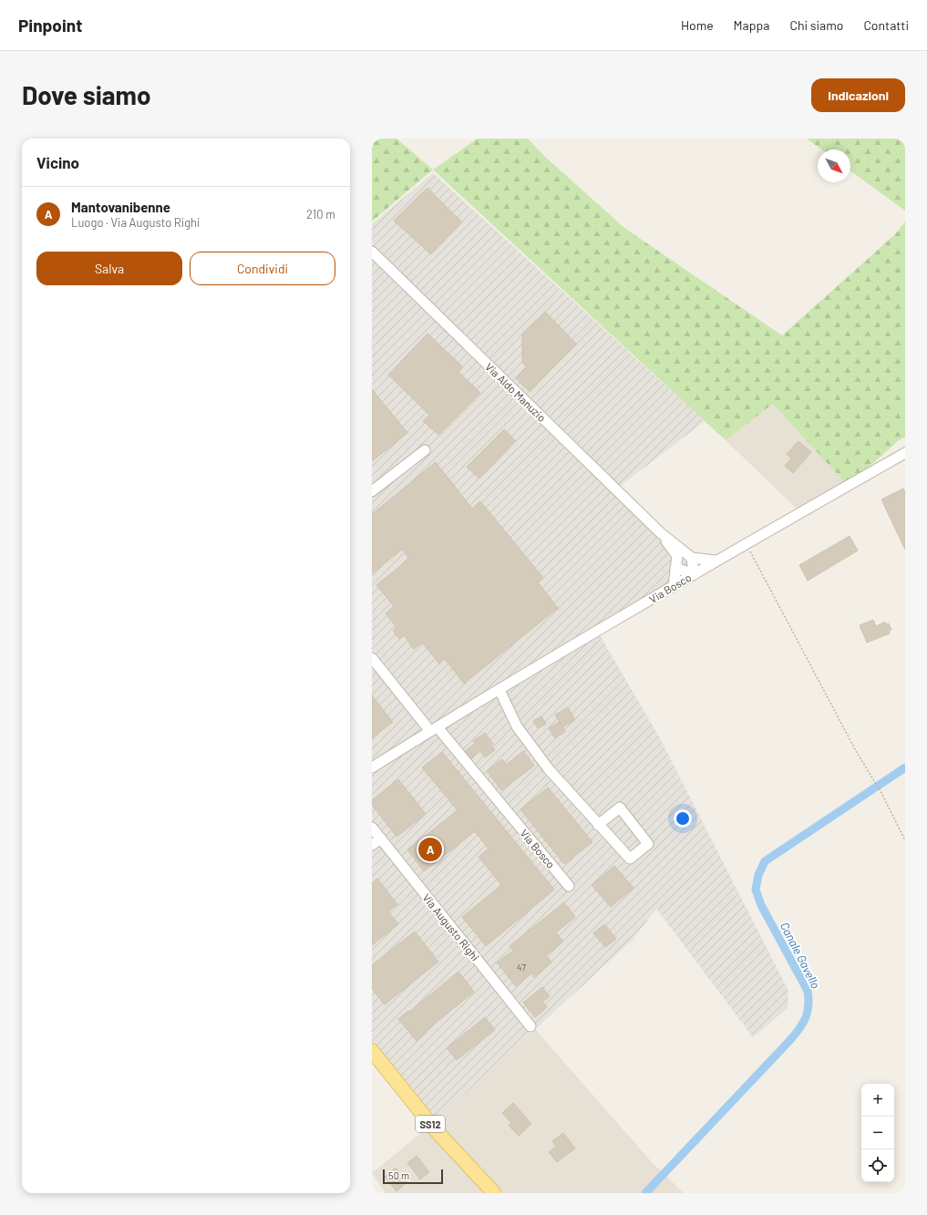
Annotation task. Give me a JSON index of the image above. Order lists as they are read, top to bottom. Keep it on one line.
{"streets":{"main road":["SS12"],"street":["Via Aldo Manuzio","Via Bosco","Via Augusto Righi"]},"crossings":[["Via Aldo Manuzio","Via Bosco"]],"water":["Canale Gavello"],"house_numbers":["47"],"scale_bar":"50 m","north":"bottom right","page":{"header":"Pinpoint","nav":["Home","Mappa","Chi siamo","Contatti"],"buttons":["Indicazioni",["Salva","Condividi"]],"title":"Dove siamo","heading":"Vicino","list":[{"mark":"A","name":"Mantovanibenne","note":"Luogo · Via Augusto Righi","value":"210 m"}],"pins":"A","map_buttons":["+","−"],"scale":"50 m"}}
